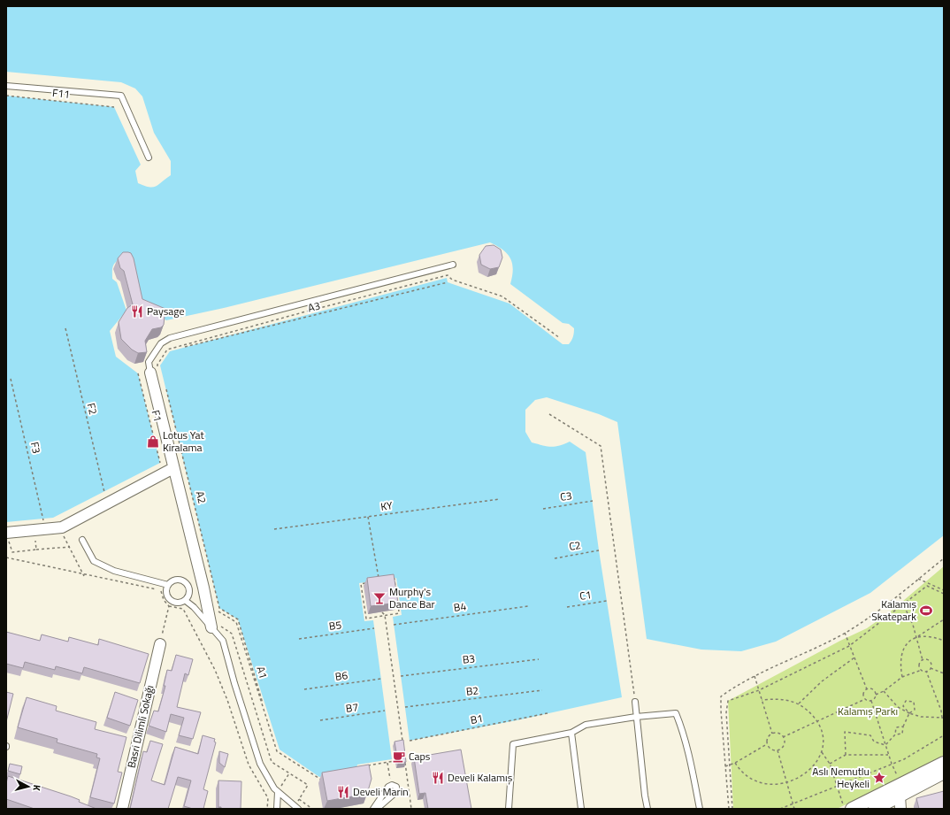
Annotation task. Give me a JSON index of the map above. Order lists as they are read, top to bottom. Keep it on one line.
{"streets":{"street":["Basri Dilimli Sokağı"],"path":["F11","A3","F2","F1","F3","C3","A2","KY","C2","C1","B4","B5","B3","A1","B6","B2","B7","B1"]},"crossings":[["A2","A1"]],"parks":["Kalamış Parkı"],"places":{"restaurant":["Paysage","Develi Kalamış","Develi Marin"],"shop":["Lotus Yat Kiralama"],"bar":["Murphy's Dance Bar"],"sports":["Kalamış Skatepark"],"cafe":["Caps"],"place":["Aslı Nemutlu Heykeli"]},"north":"right"}
